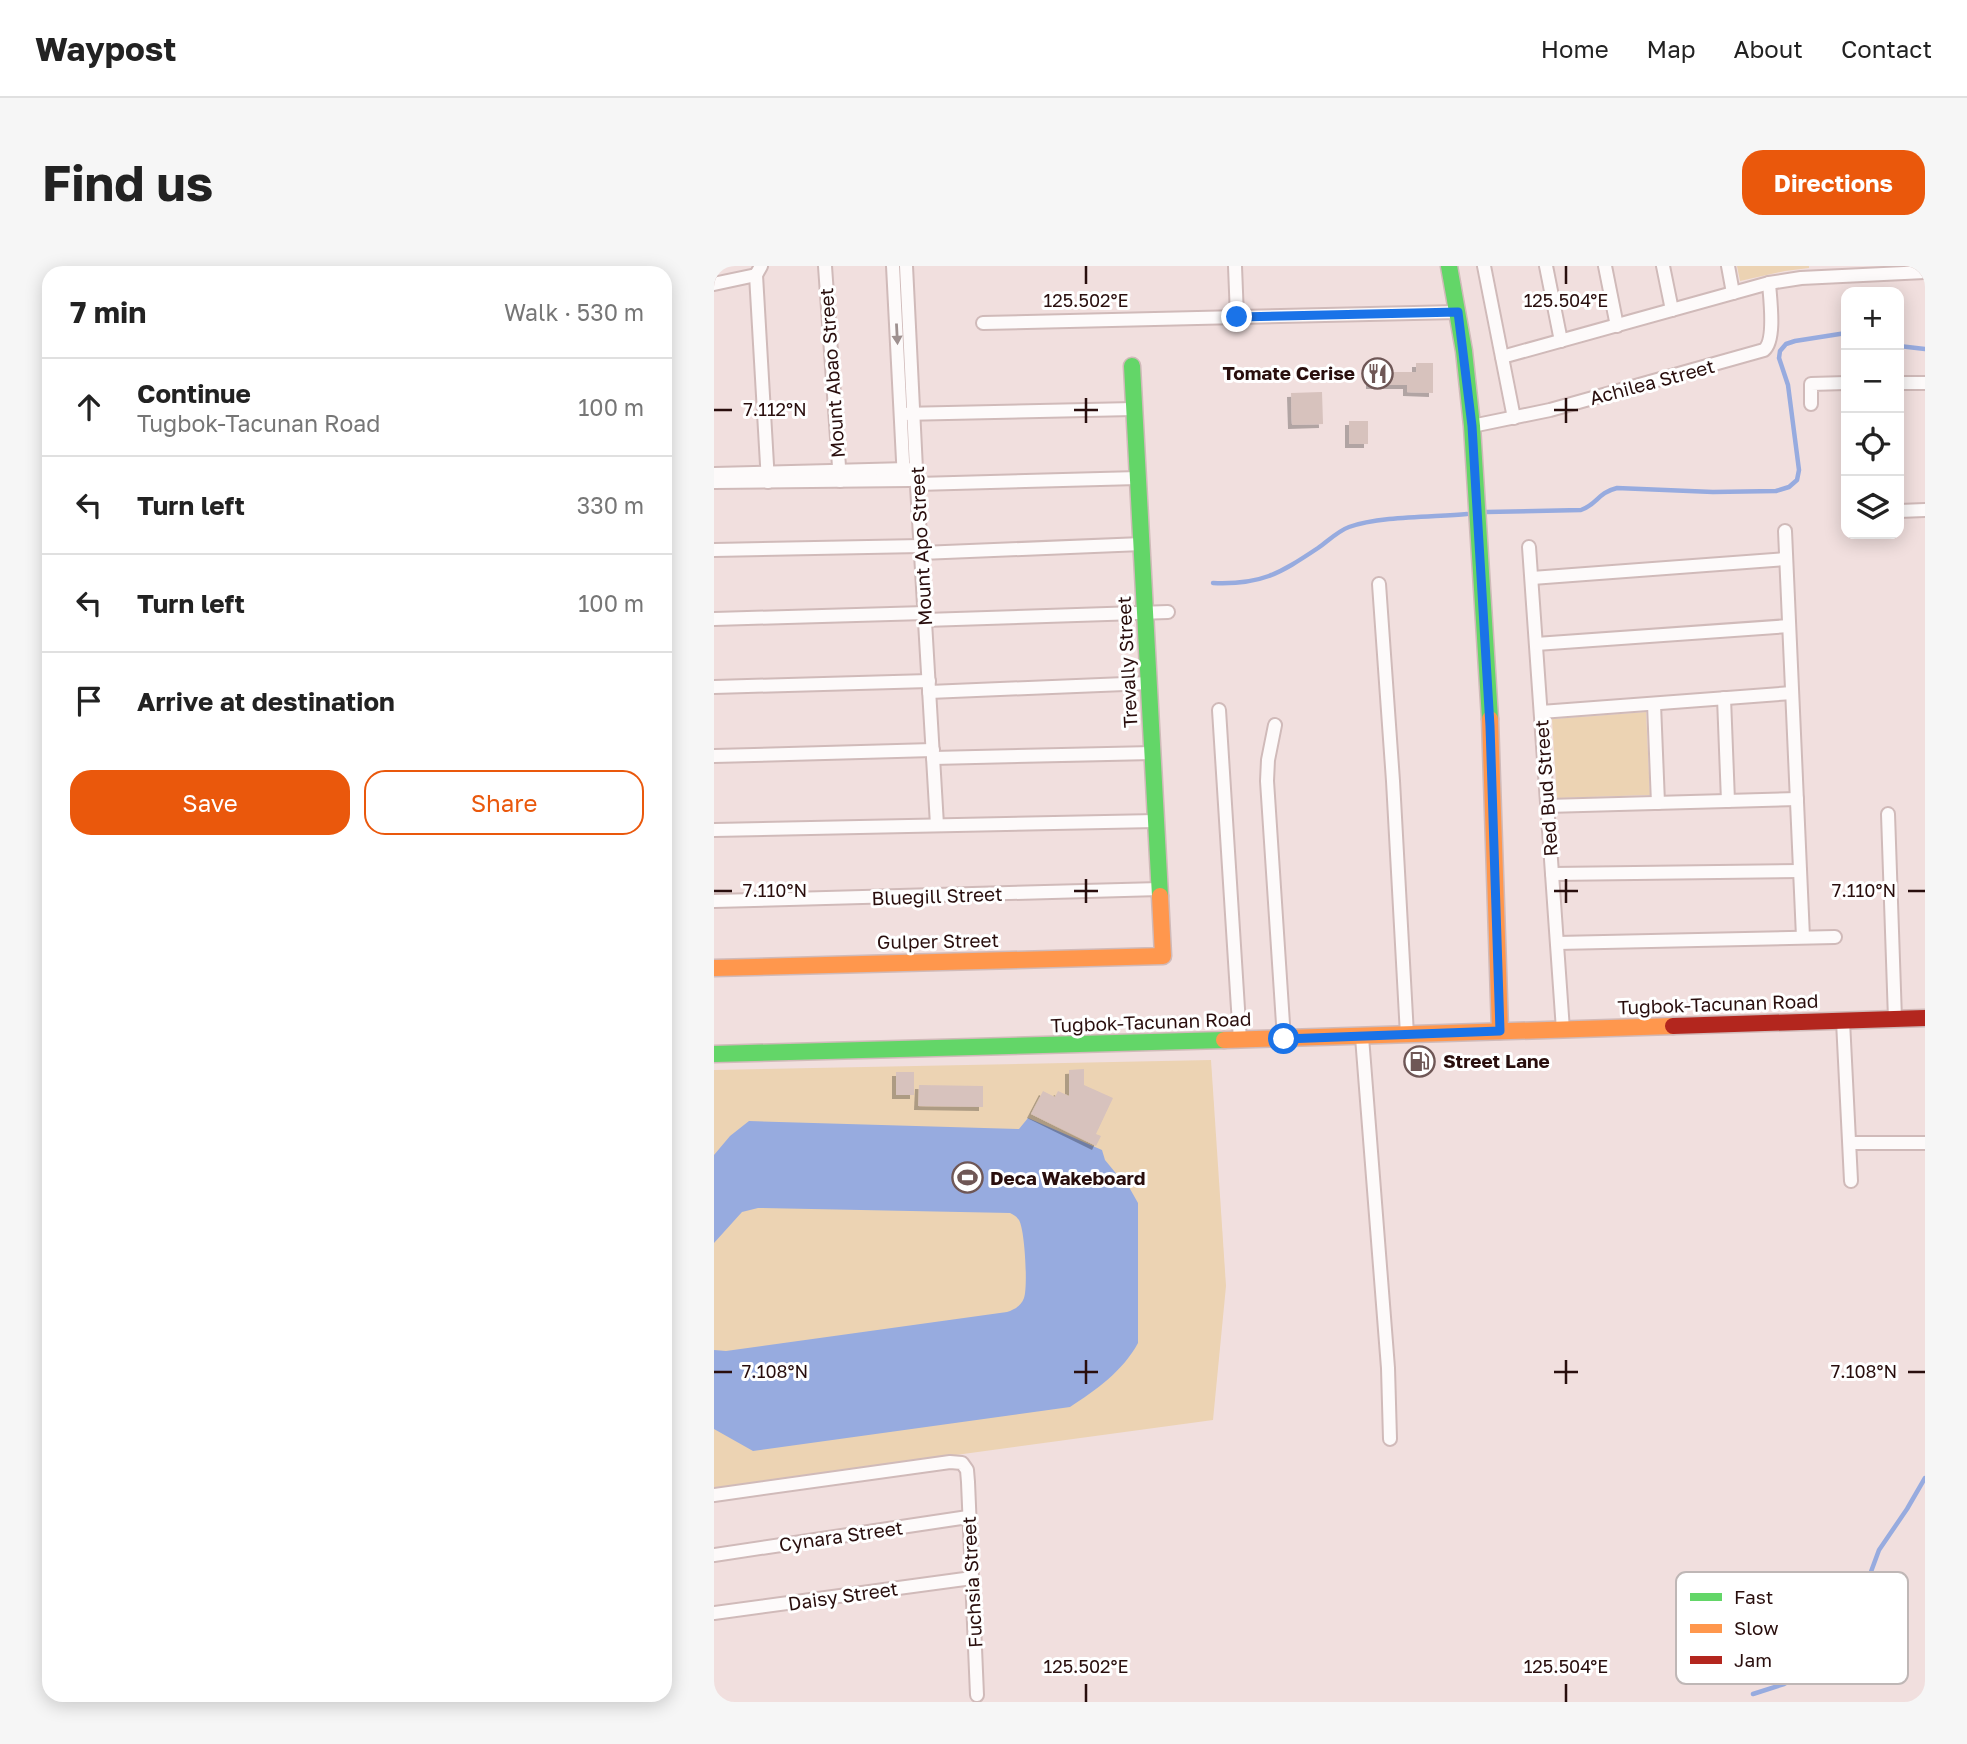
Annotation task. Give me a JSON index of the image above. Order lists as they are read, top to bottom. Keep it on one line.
{"streets":{"street":["Mount Abao Street","Achilea Street","Mount Apo Street","Trevally Street","Red Bud Street","Bluegill Street","Gulper Street","Tugbok-Tacunan Road","Cynara Street","Fuchsia Street","Daisy Street"]},"crossings":[["Trevally Street","Bluegill Street"],["Trevally Street","Gulper Street"],["Red Bud Street","Tugbok-Tacunan Road"],["Cynara Street","Fuchsia Street"],["Fuchsia Street","Daisy Street"]],"places":{"restaurant":["Tomate Cerise"],"fuel station":["Street Lane"],"sports":["Deca Wakeboard"]},"legend":["Fast","Slow","Jam"],"page":{"header":"Waypost","nav":["Home","Map","About","Contact"],"buttons":["Directions",["Save","Share"]],"title":"Find us","heading":["7 min","Walk · 530 m"],"map_buttons":["+","−"],"list":[["Continue","Tugbok-Tacunan Road","100 m"],["Turn left","330 m"],["Turn left","100 m"],"Arrive at destination"]},"coordinates":["125.502°E","125.504°E","7.112°N","7.110°N","7.108°N"]}
